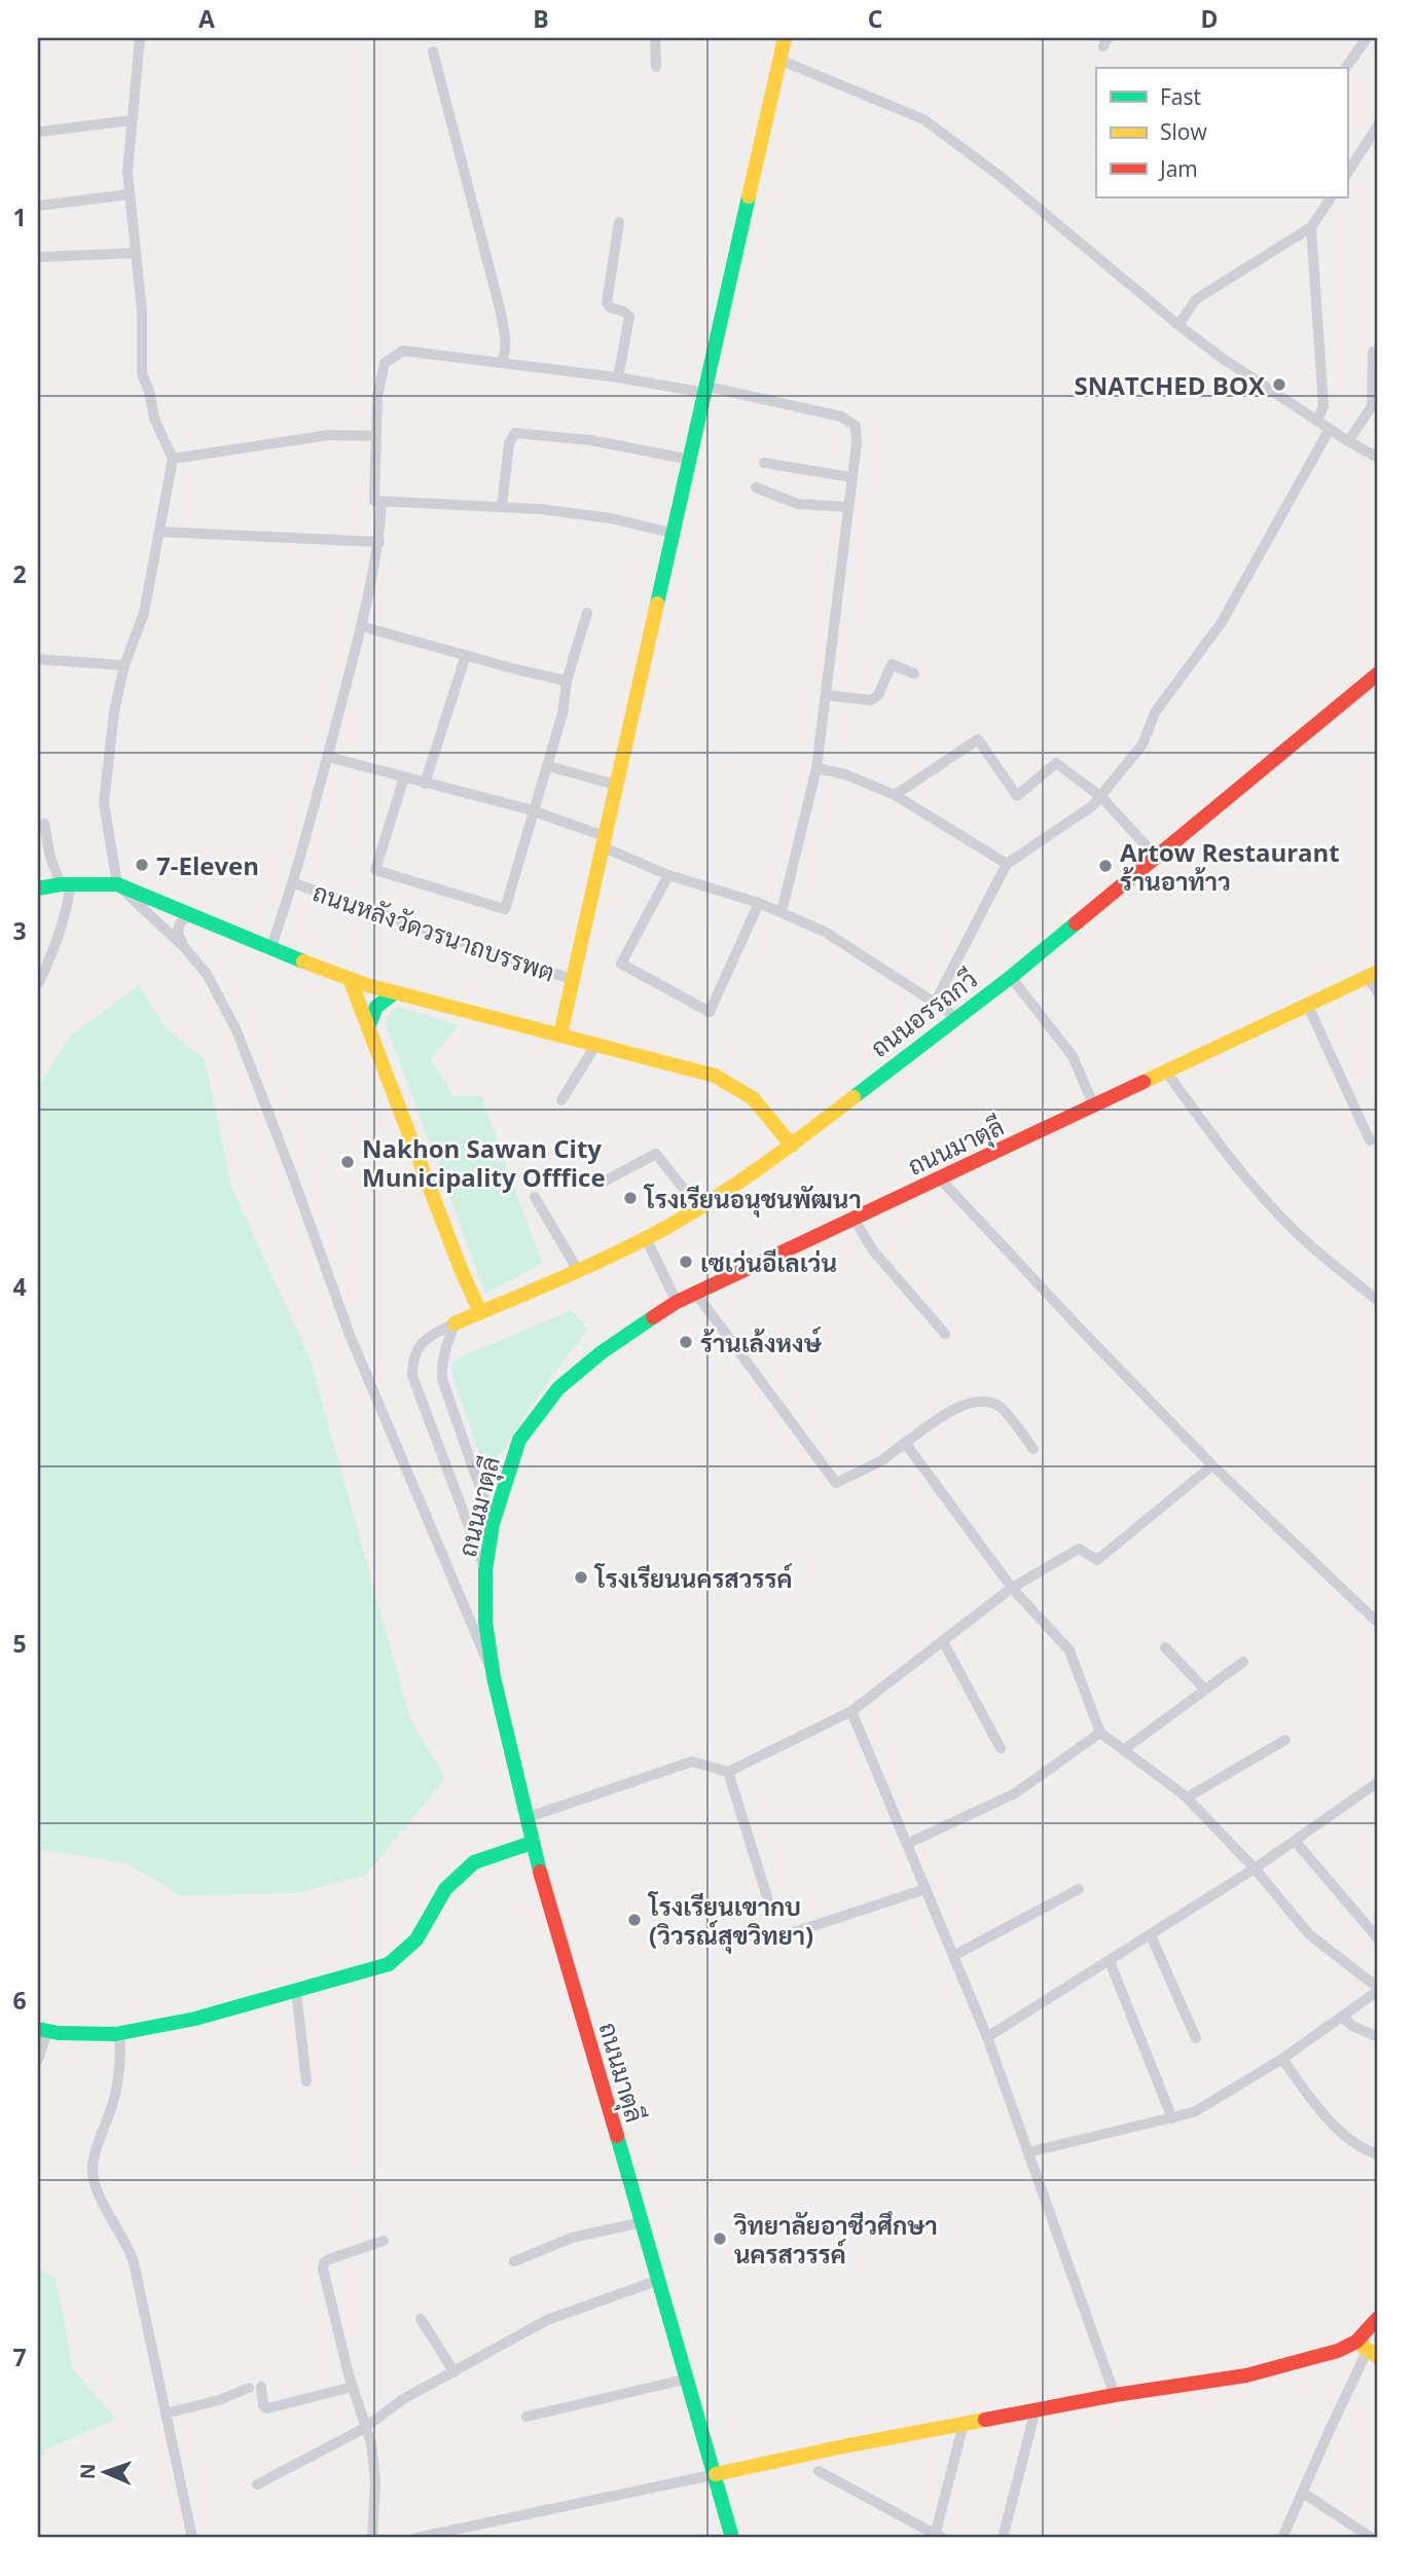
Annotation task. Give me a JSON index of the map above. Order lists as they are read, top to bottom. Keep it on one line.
{"streets":{"street":["ถนนหลังวัดวรนาถบรรพต","ถนนอรรถกวี","ถนนมาตุลี"]},"places":["SNATCHED BOX","7-Eleven","Artow Restaurant ร้านอาท้าว","Nakhon Sawan City Municipality Offfice","โรงเรียนอนุชนพัฒนา","เซเว่นอีเลเว่น","ร้านเล้งหงษ์","โรงเรียนนครสวรรค์","โรงเรียนเขากบ (วิวรณ์สุขวิทยา)","วิทยาลัยอาชีวศึกษา นครสวรรค์"],"legend":["Fast","Slow","Jam"],"north":"left","grid":{"columns":["A","B","C","D"],"rows":["1","2","3","4","5","6","7"]}}
